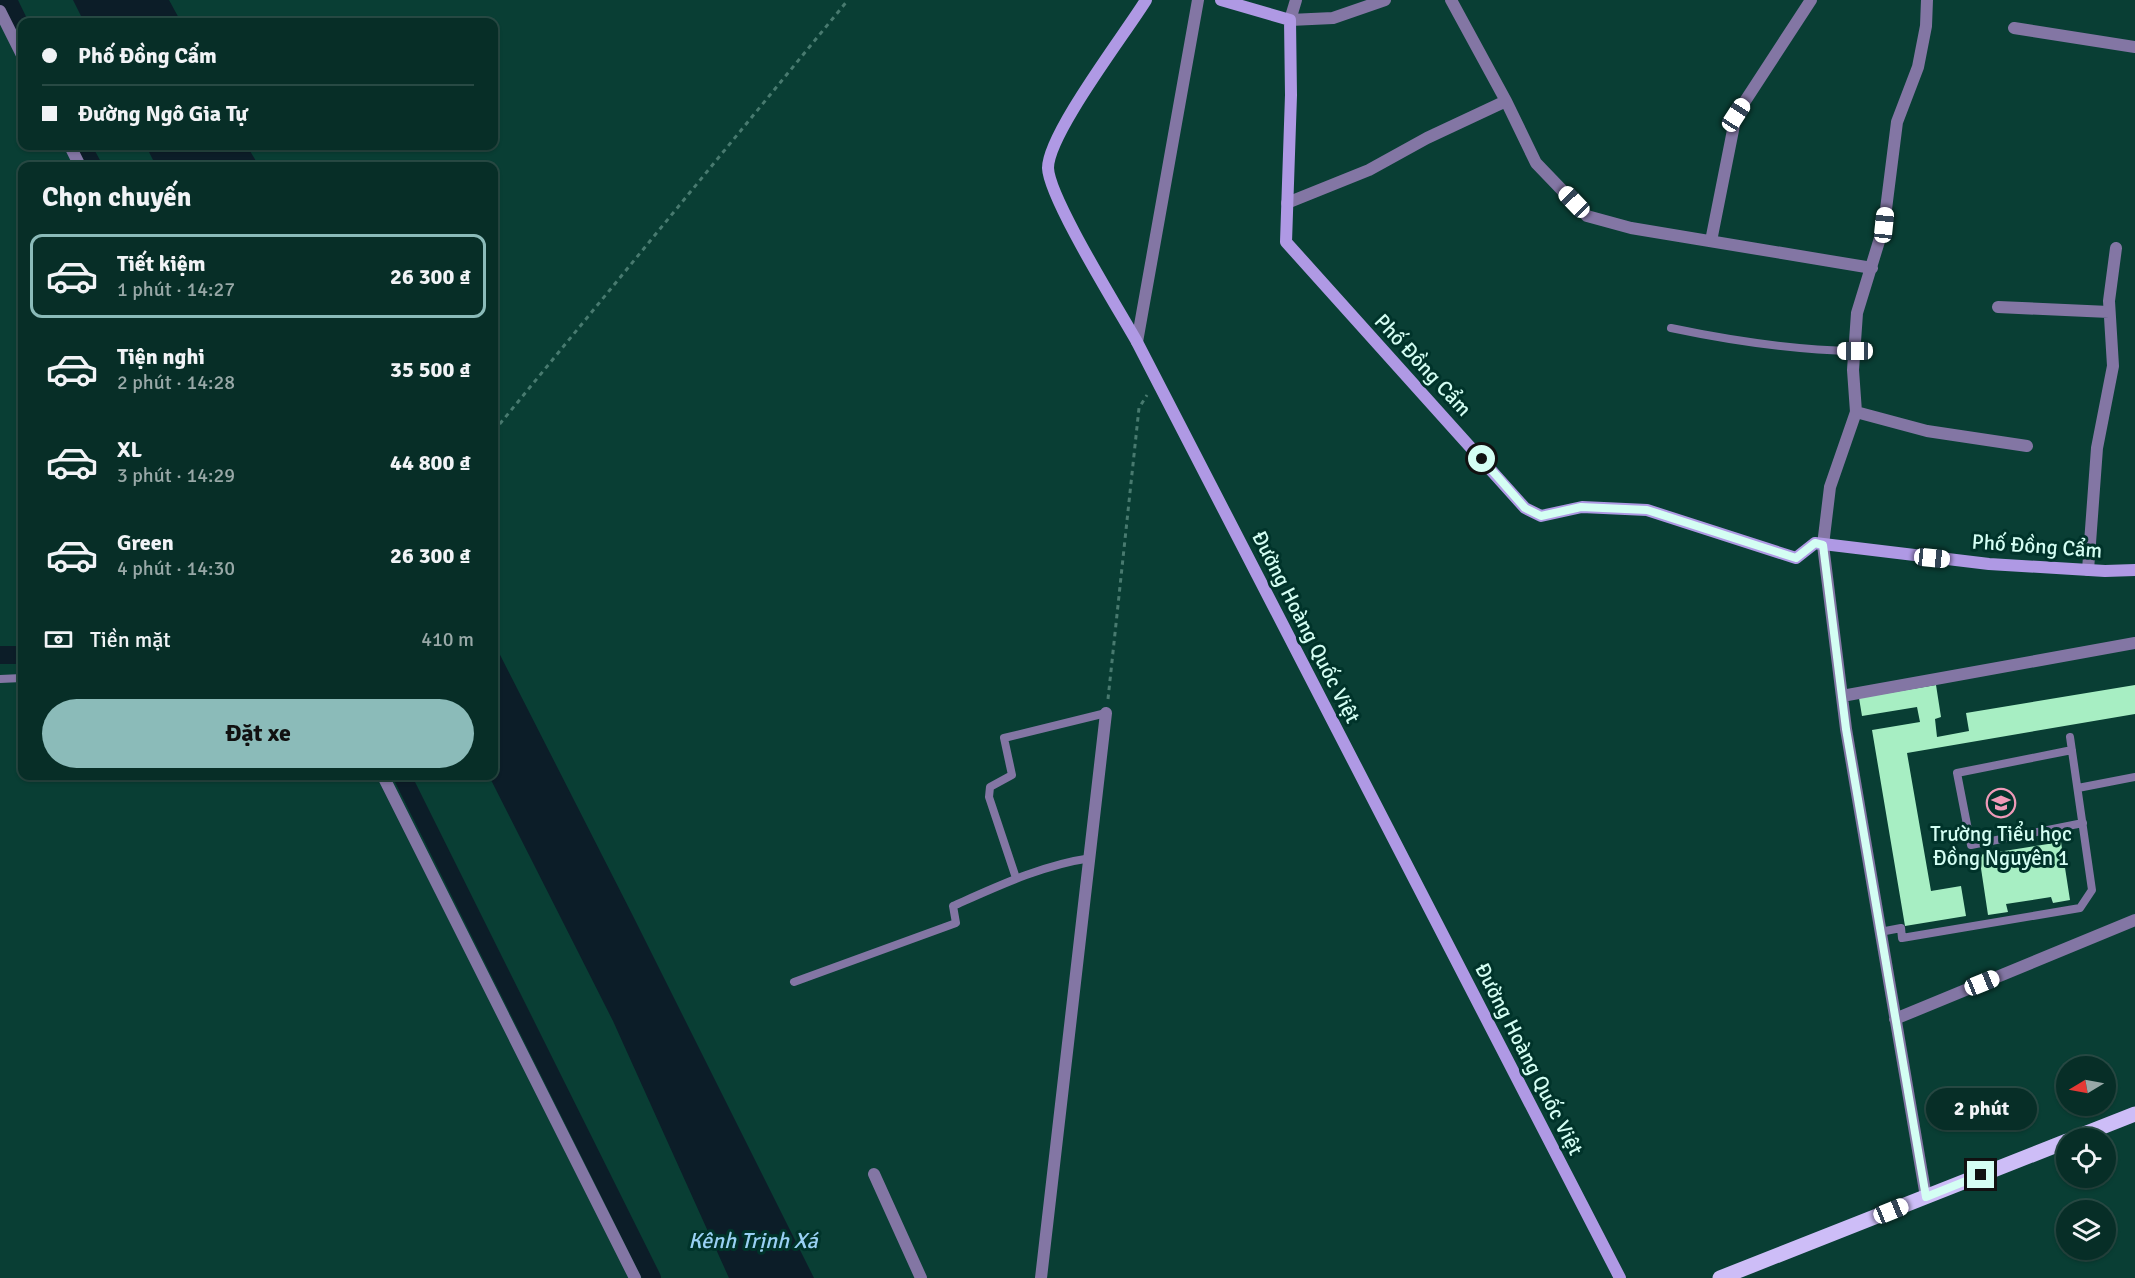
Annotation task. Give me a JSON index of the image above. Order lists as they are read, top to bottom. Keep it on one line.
{"streets":{"street":["Phố Đồng Cẩm","Đường Hoàng Quốc Việt"]},"water":["Kênh Trịnh Xá"],"places":{"school or university":["Trường Tiểu học Đồng Nguyên 1"]},"north":"left","page":{"banner":["Phố Đồng Cẩm","Đường Ngô Gia Tự"],"heading":"Chọn chuyến","list":[{"name":"Tiết kiệm","note":"1 phút · 14:27","value":"26 300 ₫"},{"name":"Tiện nghi","note":"2 phút · 14:28","value":"35 500 ₫"},{"name":"XL","note":"3 phút · 14:29","value":"44 800 ₫"},{"name":"Green","note":"4 phút · 14:30","value":"26 300 ₫"}],"pay":["Tiền mặt","410 m"],"buttons":"Đặt xe","bubble":"2 phút"}}
